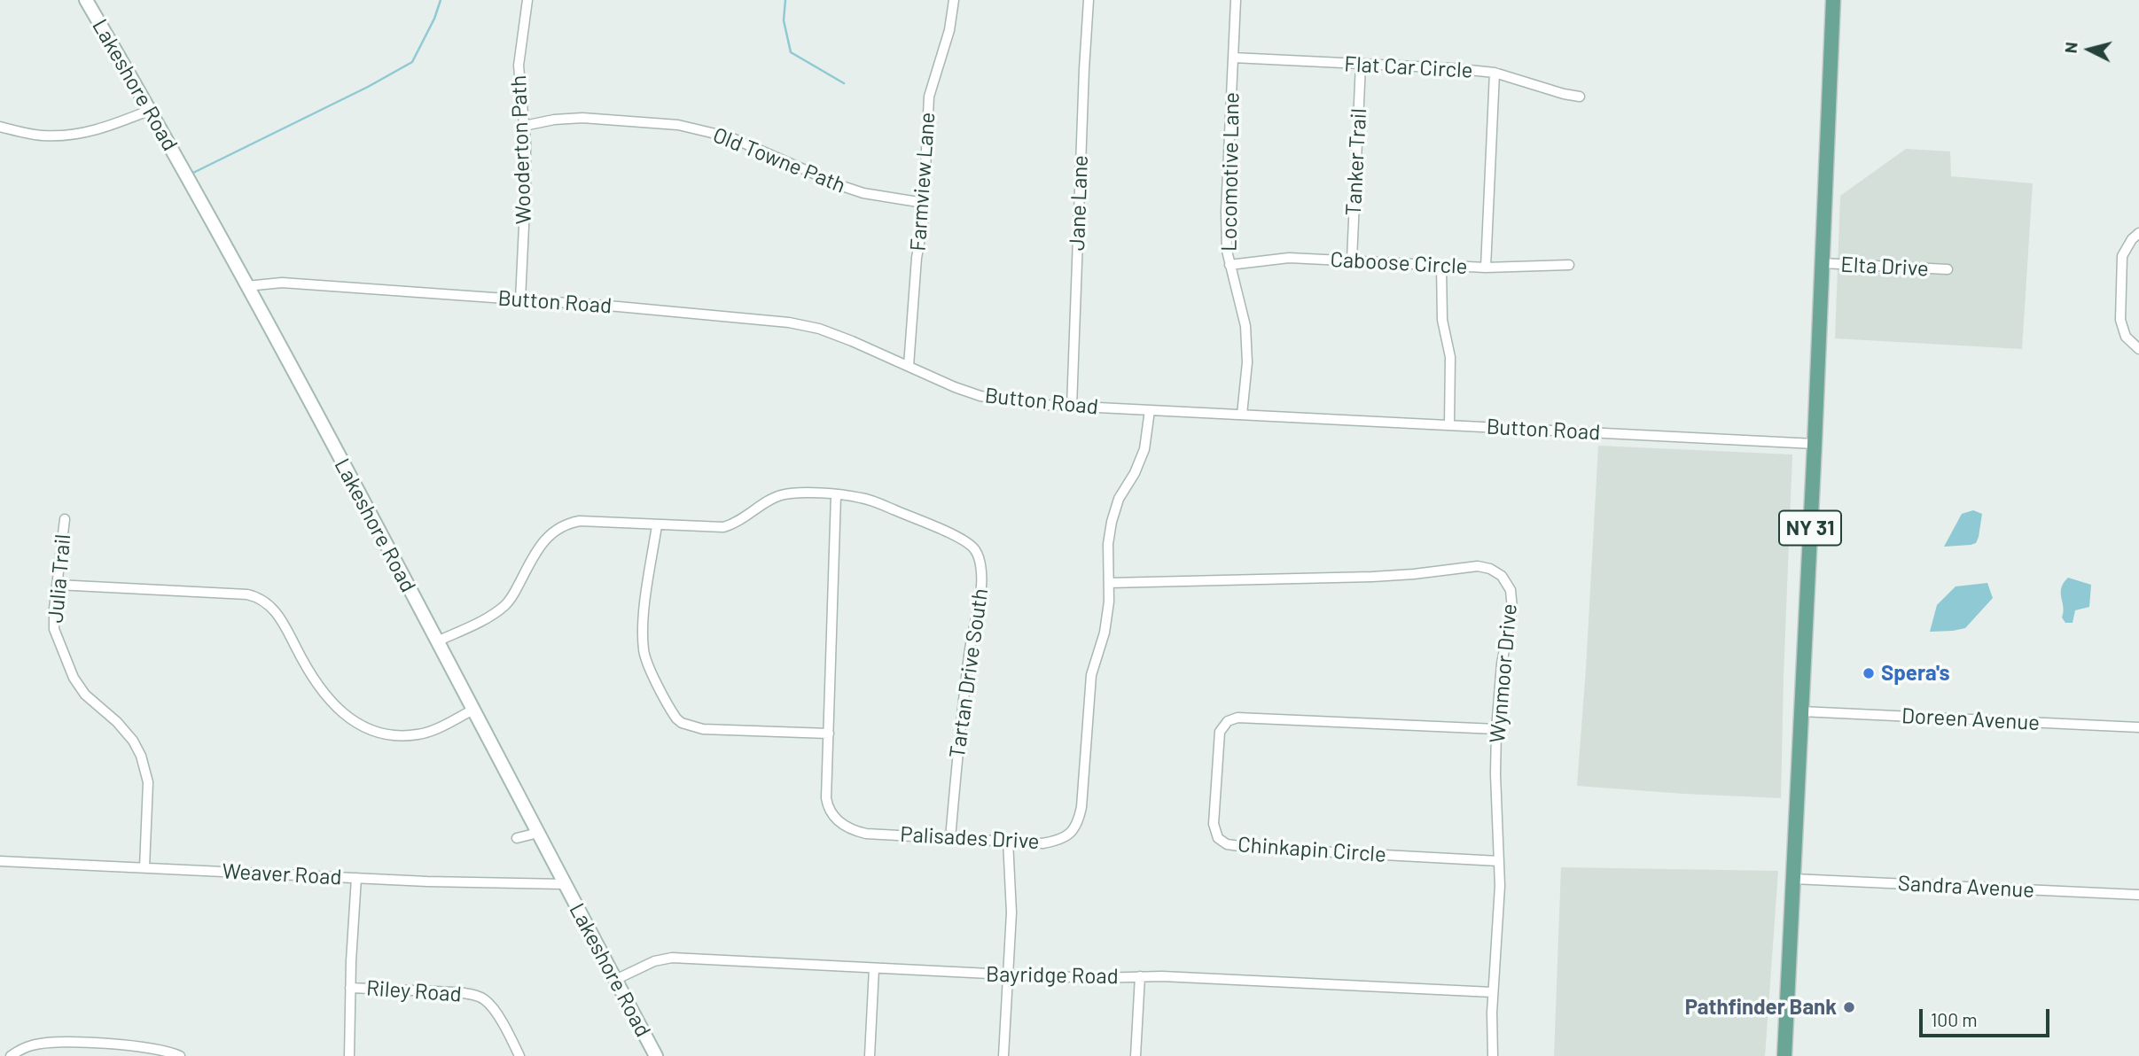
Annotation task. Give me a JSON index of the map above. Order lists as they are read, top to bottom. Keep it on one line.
{"streets":{"main road":["NY 31"],"street":["Flat Car Circle","Lakeshore Road","Wooderton Path","Old Towne Path","Tanker Trail","Locomotive Lane","Farmview Lane","Jane Lane","Caboose Circle","Elta Drive","Button Road","Julia Trail","Tartan Drive South","Wynmoor Drive","Doreen Avenue","Palisades Drive","Chinkapin Circle","Weaver Road","Sandra Avenue","Bayridge Road","Riley Road"]},"crossings":[["Flat Car Circle","Tanker Trail"],["Flat Car Circle","Locomotive Lane"],["Lakeshore Road","Button Road"],["Lakeshore Road","Weaver Road"],["Lakeshore Road","Bayridge Road"],["Wooderton Path","Old Towne Path"],["Wooderton Path","Button Road"],["Old Towne Path","Farmview Lane"],["Tanker Trail","Caboose Circle"],["Locomotive Lane","Caboose Circle"],["Locomotive Lane","Button Road"],["Farmview Lane","Button Road"],["Jane Lane","Button Road"],["Elta Drive","NY 31"],["Button Road","NY 31"],["Button Road","Palisades Drive"],["NY 31","Doreen Avenue"],["NY 31","Sandra Avenue"],["Julia Trail","Weaver Road"],["Tartan Drive South","Palisades Drive"],["Wynmoor Drive","Palisades Drive"],["Wynmoor Drive","Chinkapin Circle"],["Wynmoor Drive","Bayridge Road"]],"places":["Spera's","Pathfinder Bank"],"scale_bar":"100 m","north":"left"}
